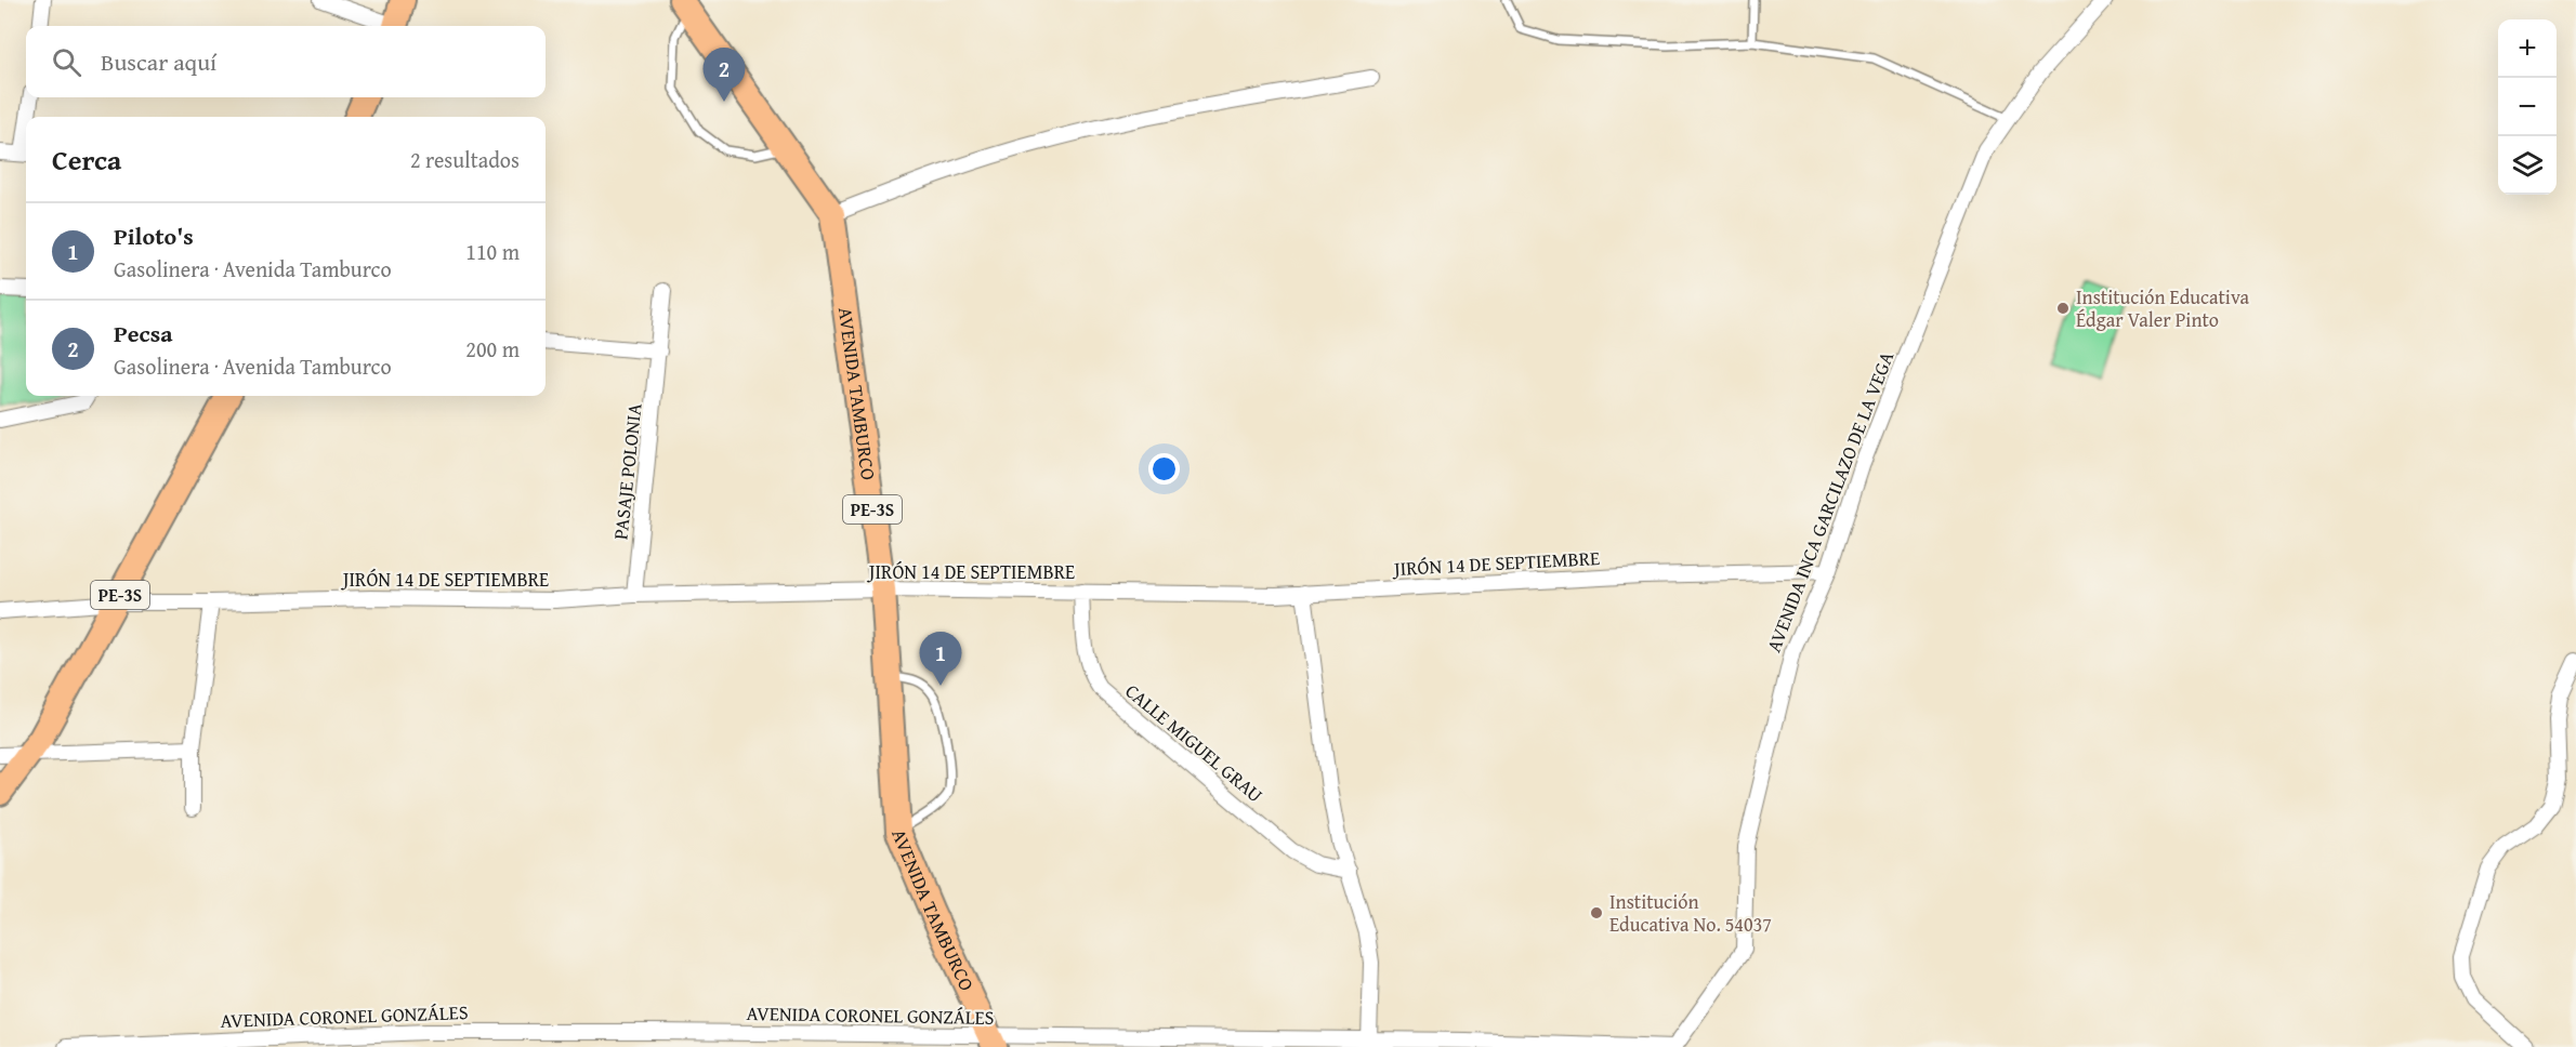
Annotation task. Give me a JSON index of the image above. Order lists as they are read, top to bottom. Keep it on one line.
{"streets":{"highway":["AVENIDA TAMBURCO","PE-3S"],"street":["PASAJE POLONIA","AVENIDA INCA GARCILAZO DE LA VEGA","JIRÓN 14 DE SEPTIEMBRE","CALLE MIGUEL GRAU","AVENIDA CORONEL GONZÁLES"]},"crossings":[["AVENIDA TAMBURCO","JIRÓN 14 DE SEPTIEMBRE"],["AVENIDA TAMBURCO","AVENIDA CORONEL GONZÁLES"],["PASAJE POLONIA","JIRÓN 14 DE SEPTIEMBRE"],["AVENIDA INCA GARCILAZO DE LA VEGA","JIRÓN 14 DE SEPTIEMBRE"],["AVENIDA INCA GARCILAZO DE LA VEGA","AVENIDA CORONEL GONZÁLES"],["PE-3S","JIRÓN 14 DE SEPTIEMBRE"],["JIRÓN 14 DE SEPTIEMBRE","CALLE MIGUEL GRAU"]],"places":["Institución Educativa Édgar Valer Pinto","Institución Educativa No. 54037"],"page":{"map_buttons":["+","−"],"search":"Buscar aquí","pins":["2","1"],"heading":["Cerca","2 resultados"],"list":[{"mark":"1","name":"Piloto's","note":"Gasolinera · Avenida Tamburco","value":"110 m"},{"mark":"2","name":"Pecsa","note":"Gasolinera · Avenida Tamburco","value":"200 m"}]}}
